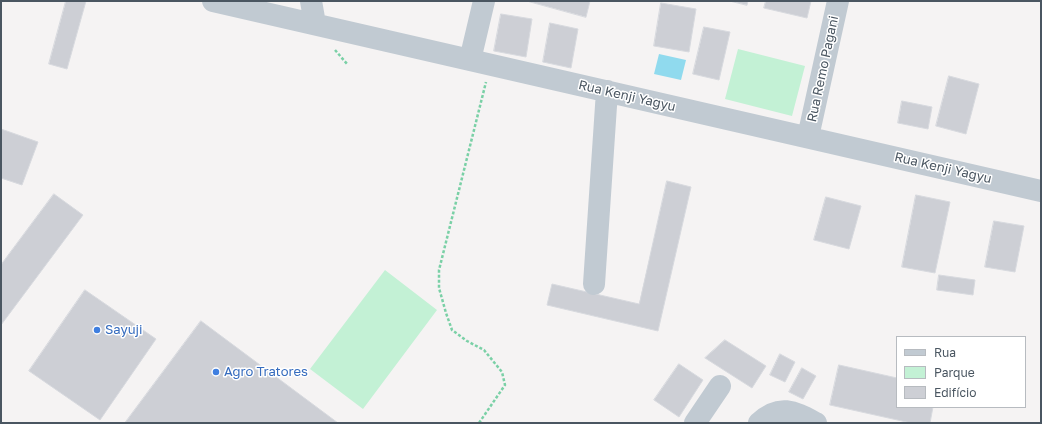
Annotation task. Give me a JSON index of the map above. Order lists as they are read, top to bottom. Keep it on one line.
{"streets":{"street":["Rua Remo Pagani","Rua Kenji Yagyu"]},"crossings":[["Rua Remo Pagani","Rua Kenji Yagyu"]],"places":["Sayuji","Agro Tratores"],"legend":["Rua","Parque","Edifício"]}
